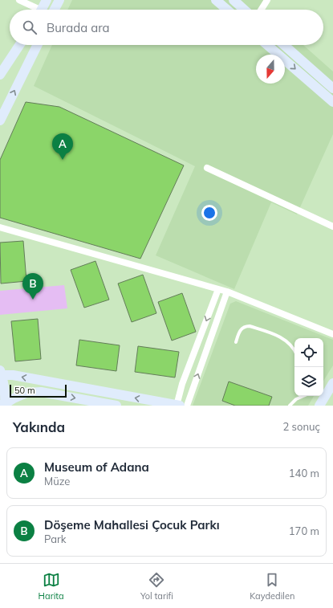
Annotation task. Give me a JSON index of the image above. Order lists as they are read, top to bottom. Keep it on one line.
{"scale_bar":"50 m","north":"bottom","page":{"search":"Burada ara","pins":["A","B"],"scale":"50 m","heading":["Yakında","2 sonuç"],"list":[{"mark":"A","name":"Museum of Adana","note":"Müze","value":"140 m"},{"mark":"B","name":"Döşeme Mahallesi Çocuk Parkı","note":"Park","value":"170 m"}],"nav":["Harita","Yol tarifi","Kaydedilen"]}}
